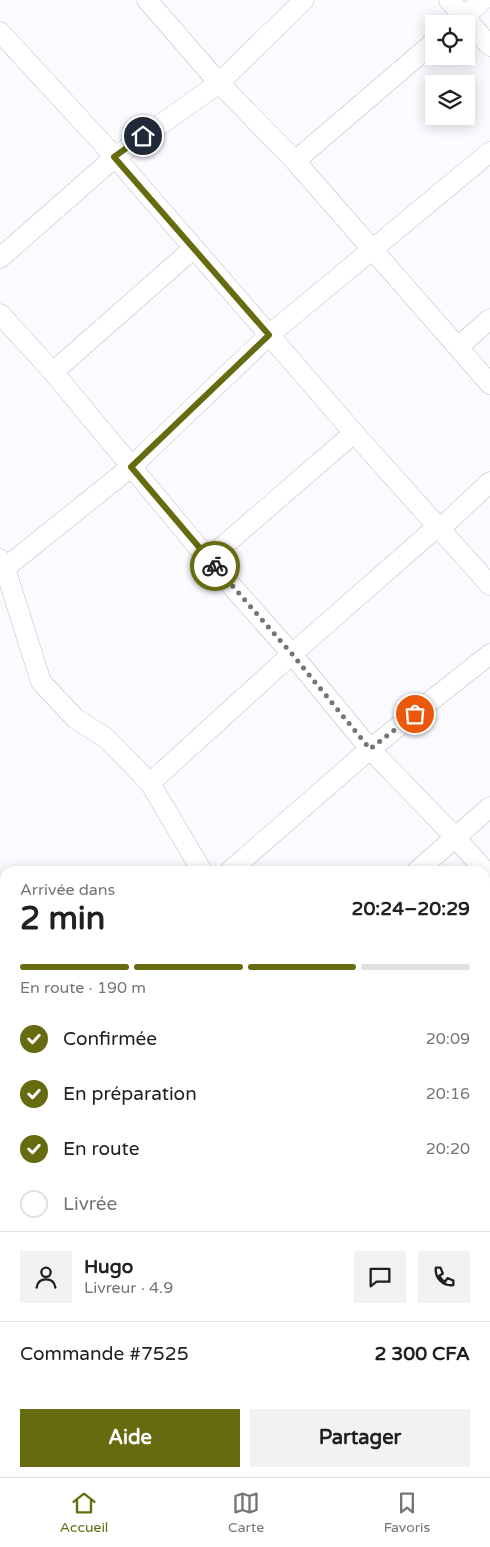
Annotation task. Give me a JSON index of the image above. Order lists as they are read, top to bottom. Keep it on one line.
{"page":{"heading":["2 min","Arrivée dans","20:24–20:29"],"panel":["Hugo","Livreur · 4.9","Commande #7525","2 300 CFA"],"bar":"En route · 190 m","list":[["Confirmée","20:09"],["En préparation","20:16"],["En route","20:20"],"Livrée"],"buttons":["Aide","Partager"],"tabs":["Accueil","Carte","Favoris"]}}
